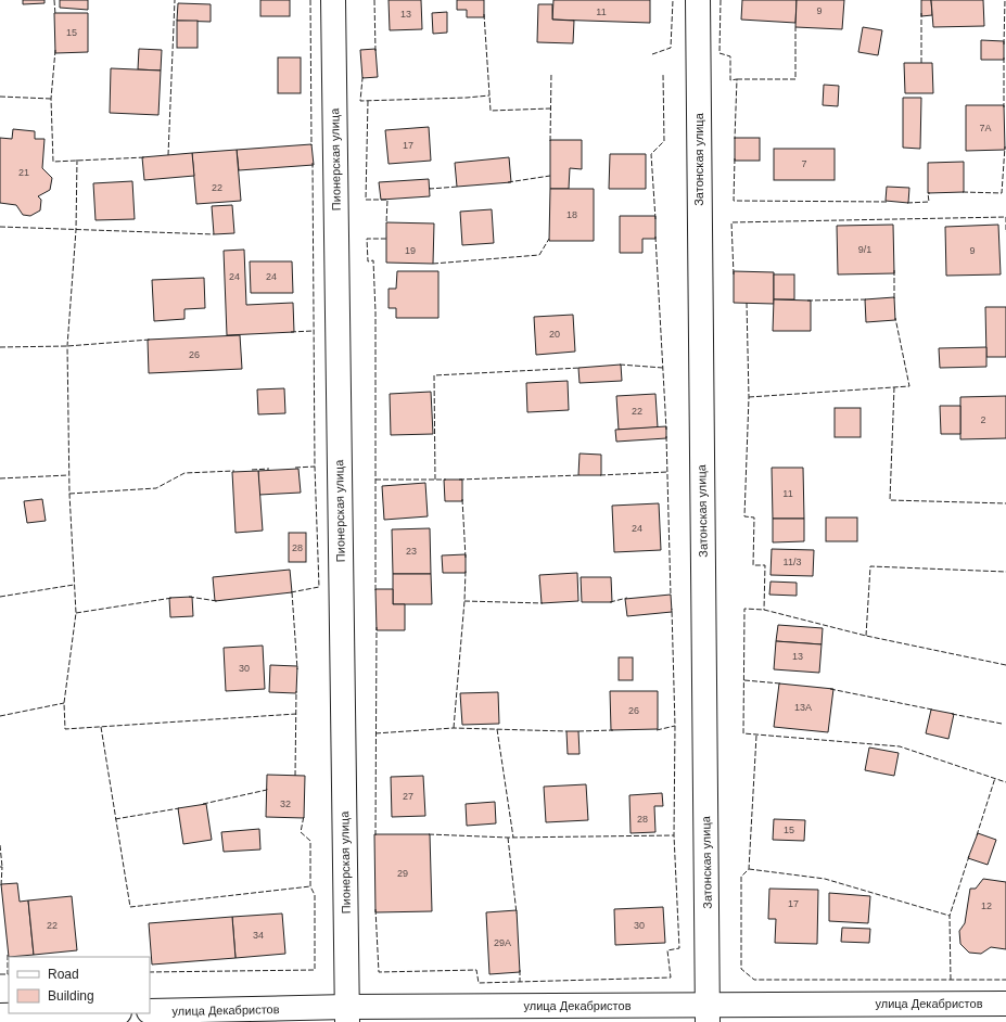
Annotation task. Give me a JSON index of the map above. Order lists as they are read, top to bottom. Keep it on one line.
{"streets":{"street":["Пионерская улица","Затонская улица","улица Декабристов"]},"crossings":[["Пионерская улица","улица Декабристов"],["Затонская улица","улица Декабристов"]],"house_numbers":["9","11","13","15","7А","17","7","21","22","18","9/1","19","9","24","24","20","26","22","2","11","24","28","23","11/3","13","30","13А","26","27","32","28","15","29","17","12","22","30","34","29А"],"legend":["Road","Building"]}
